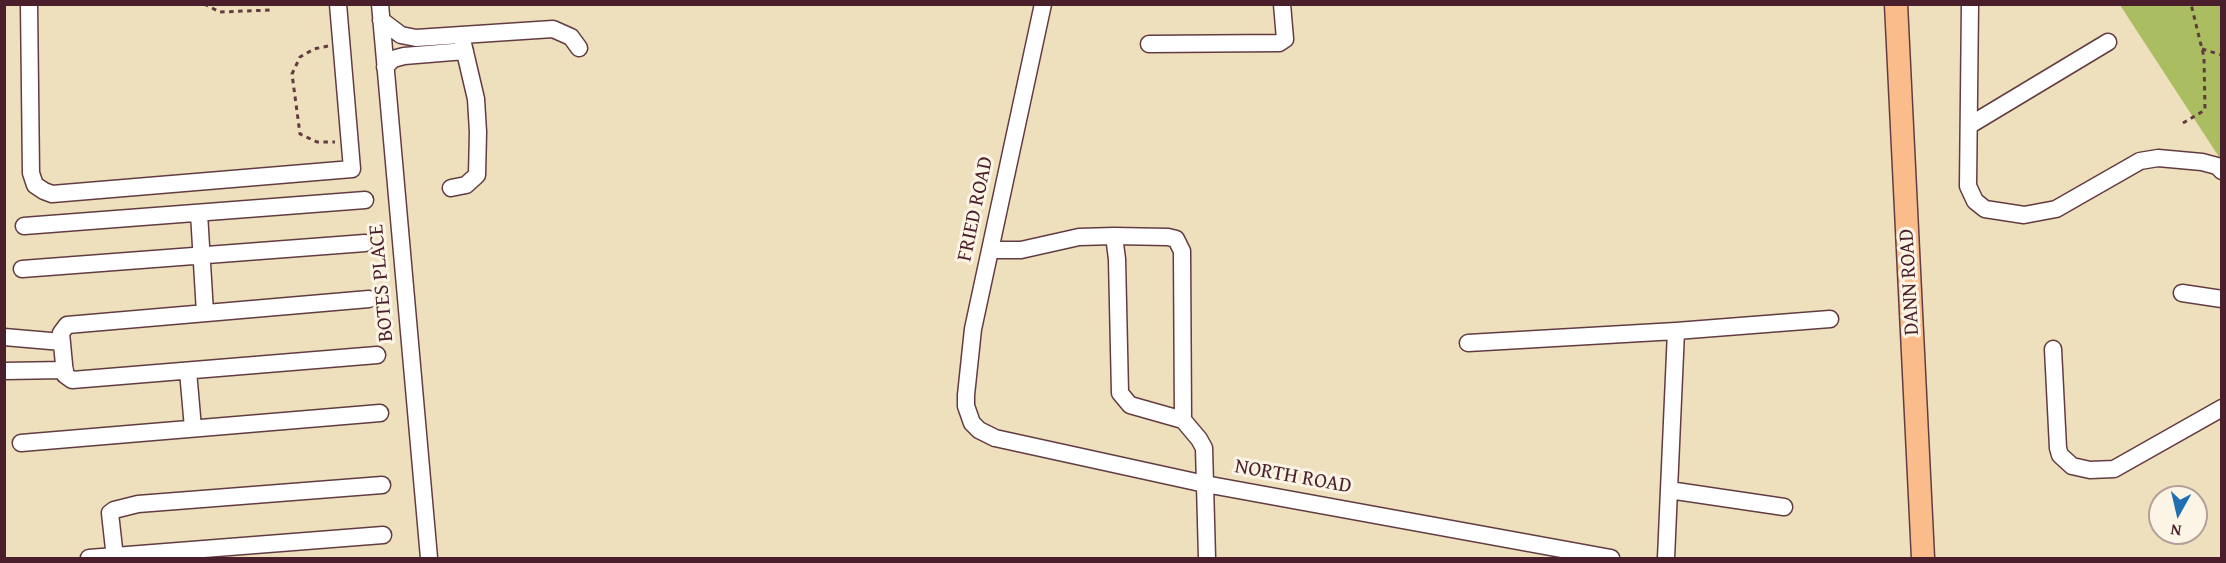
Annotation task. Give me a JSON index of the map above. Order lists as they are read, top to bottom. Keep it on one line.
{"streets":{"main road":["DANN ROAD"],"street":["FRIED ROAD","BOTES PLACE","NORTH ROAD"]},"crossings":[["FRIED ROAD","NORTH ROAD"]],"north":"bottom"}
